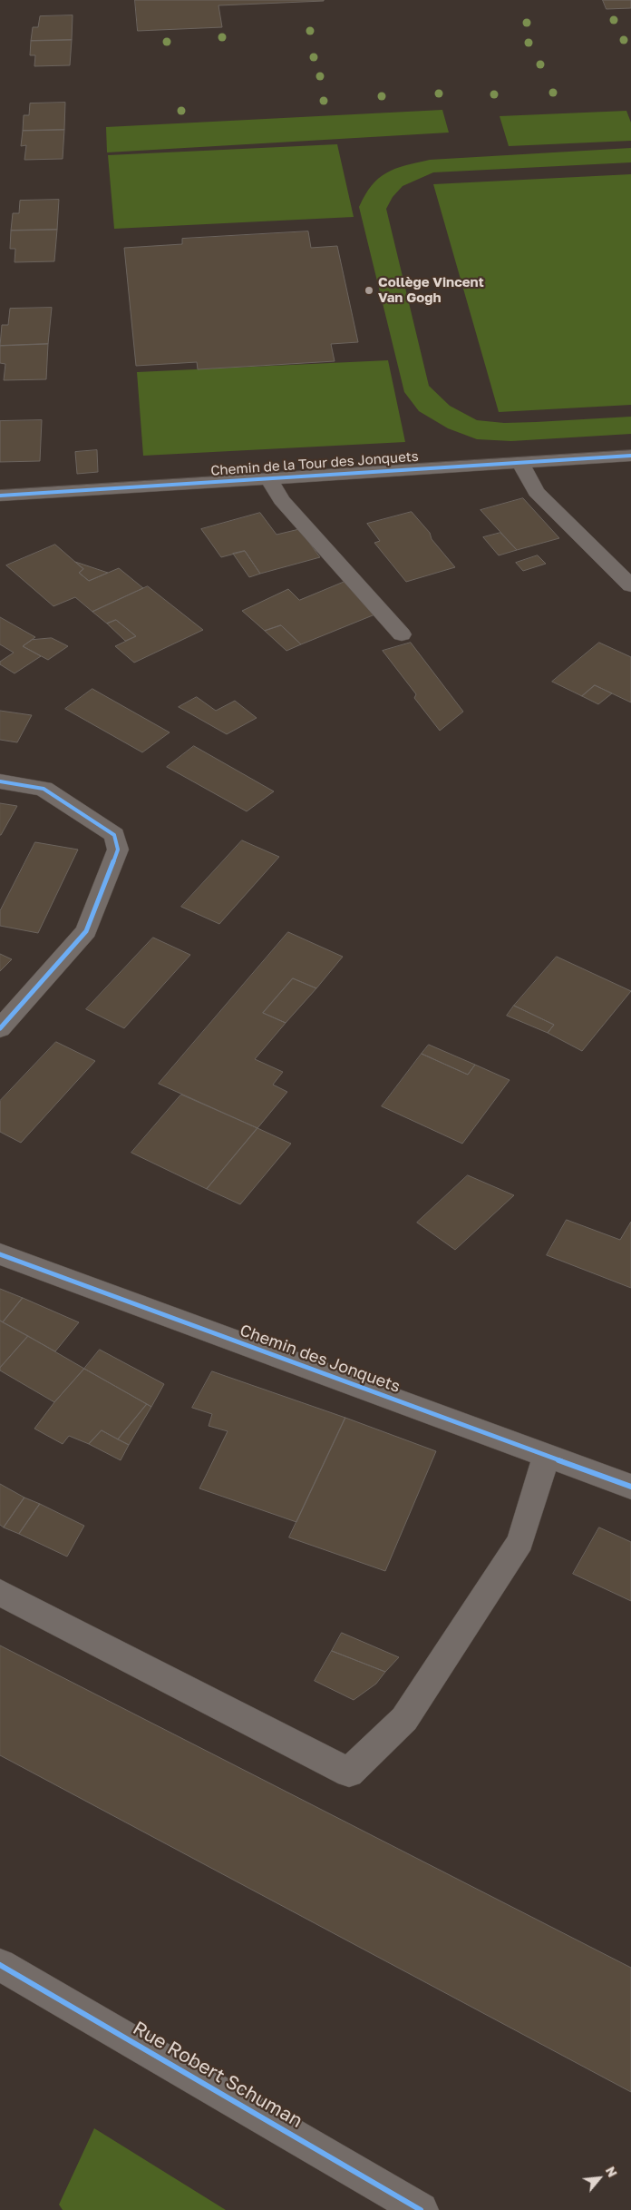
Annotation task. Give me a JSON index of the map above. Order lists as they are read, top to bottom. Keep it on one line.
{"streets":{"street":["Chemin de la Tour des Jonquets","Chemin des Jonquets","Rue Robert Schuman"]},"places":["Collège Vincent Van Gogh"],"north":"top right"}
